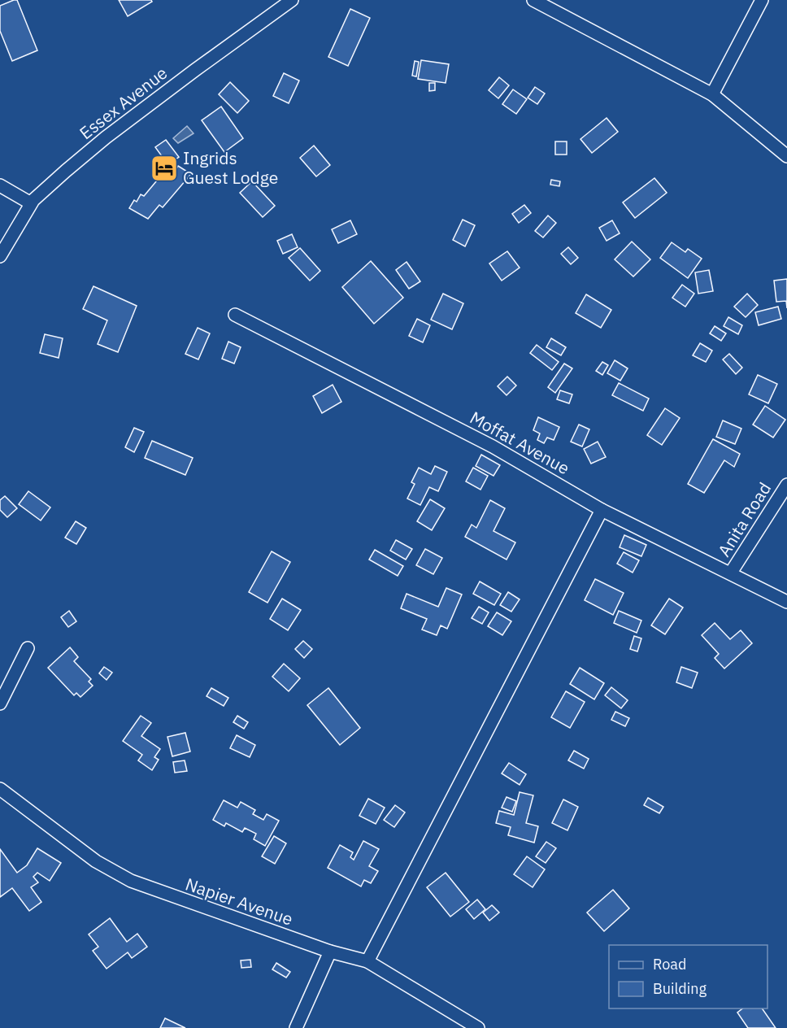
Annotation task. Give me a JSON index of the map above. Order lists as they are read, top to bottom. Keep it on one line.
{"streets":{"street":["Essex Avenue","Moffat Avenue","Anita Road","Napier Avenue"]},"crossings":[["Moffat Avenue","Anita Road"]],"places":{"hotel":["Ingrids Guest Lodge"]},"legend":["Road","Building"]}
